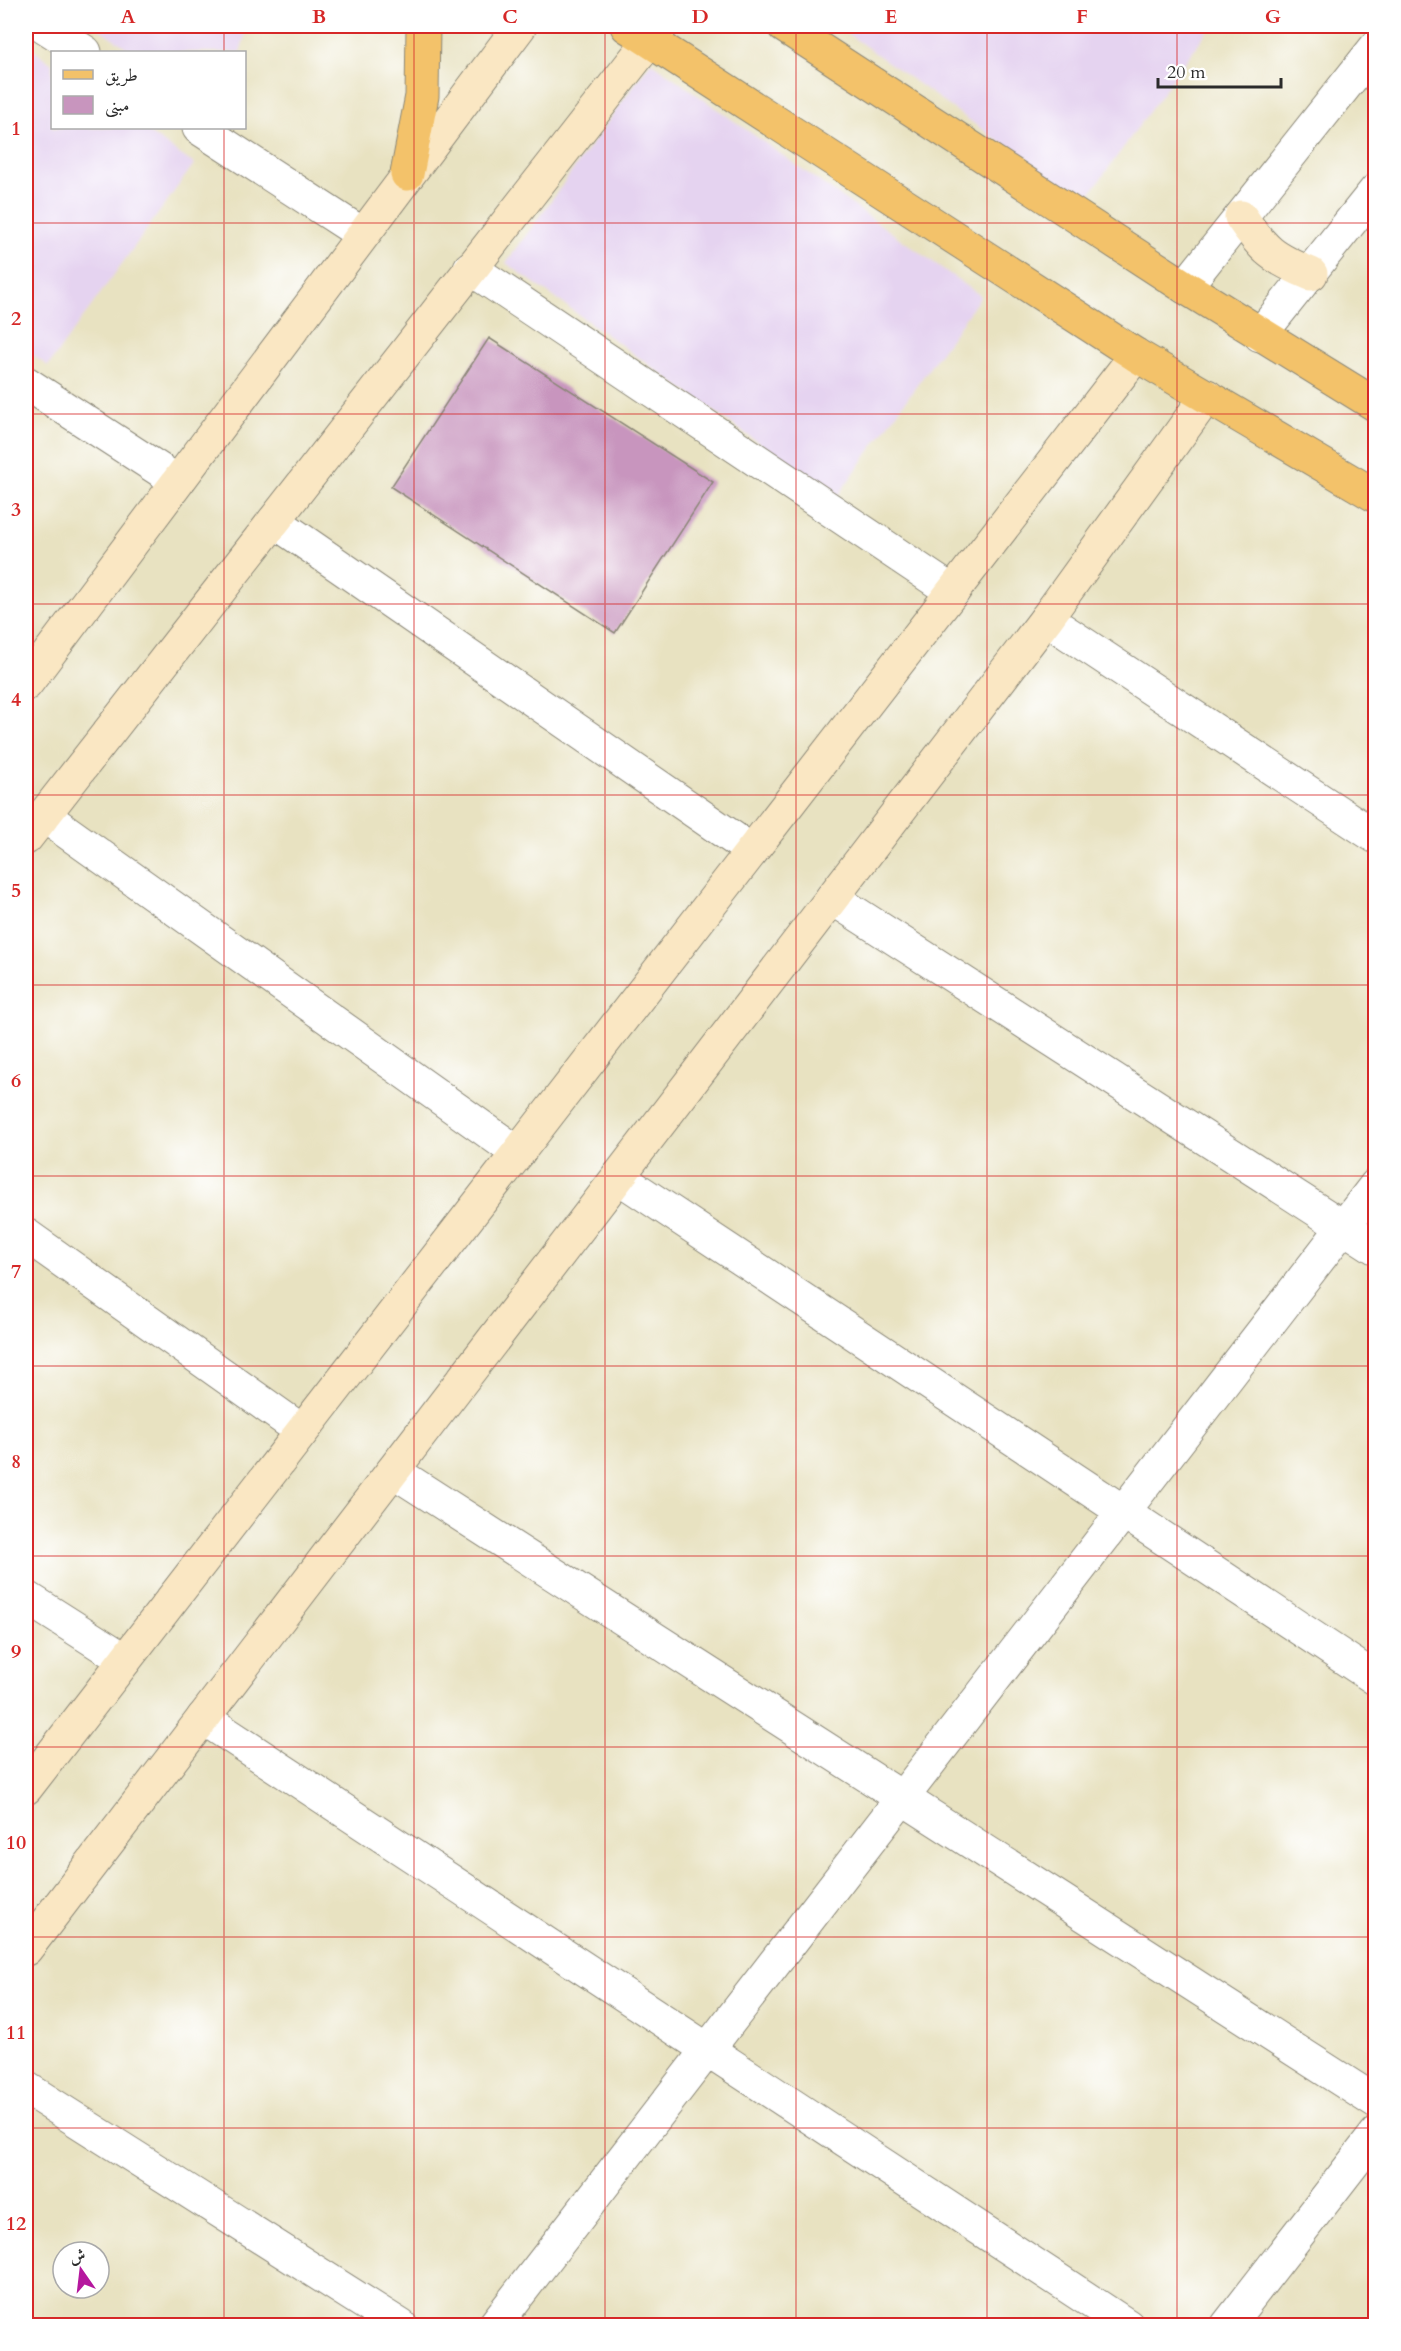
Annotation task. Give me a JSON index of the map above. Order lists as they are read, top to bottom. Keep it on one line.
{"legend":["طريق","مبنى"],"scale_bar":"20 m","north":"top","grid":{"columns":["A","B","C","D","E","F","G"],"rows":["1","2","3","4","5","6","7","8","9","10","11","12"]}}
